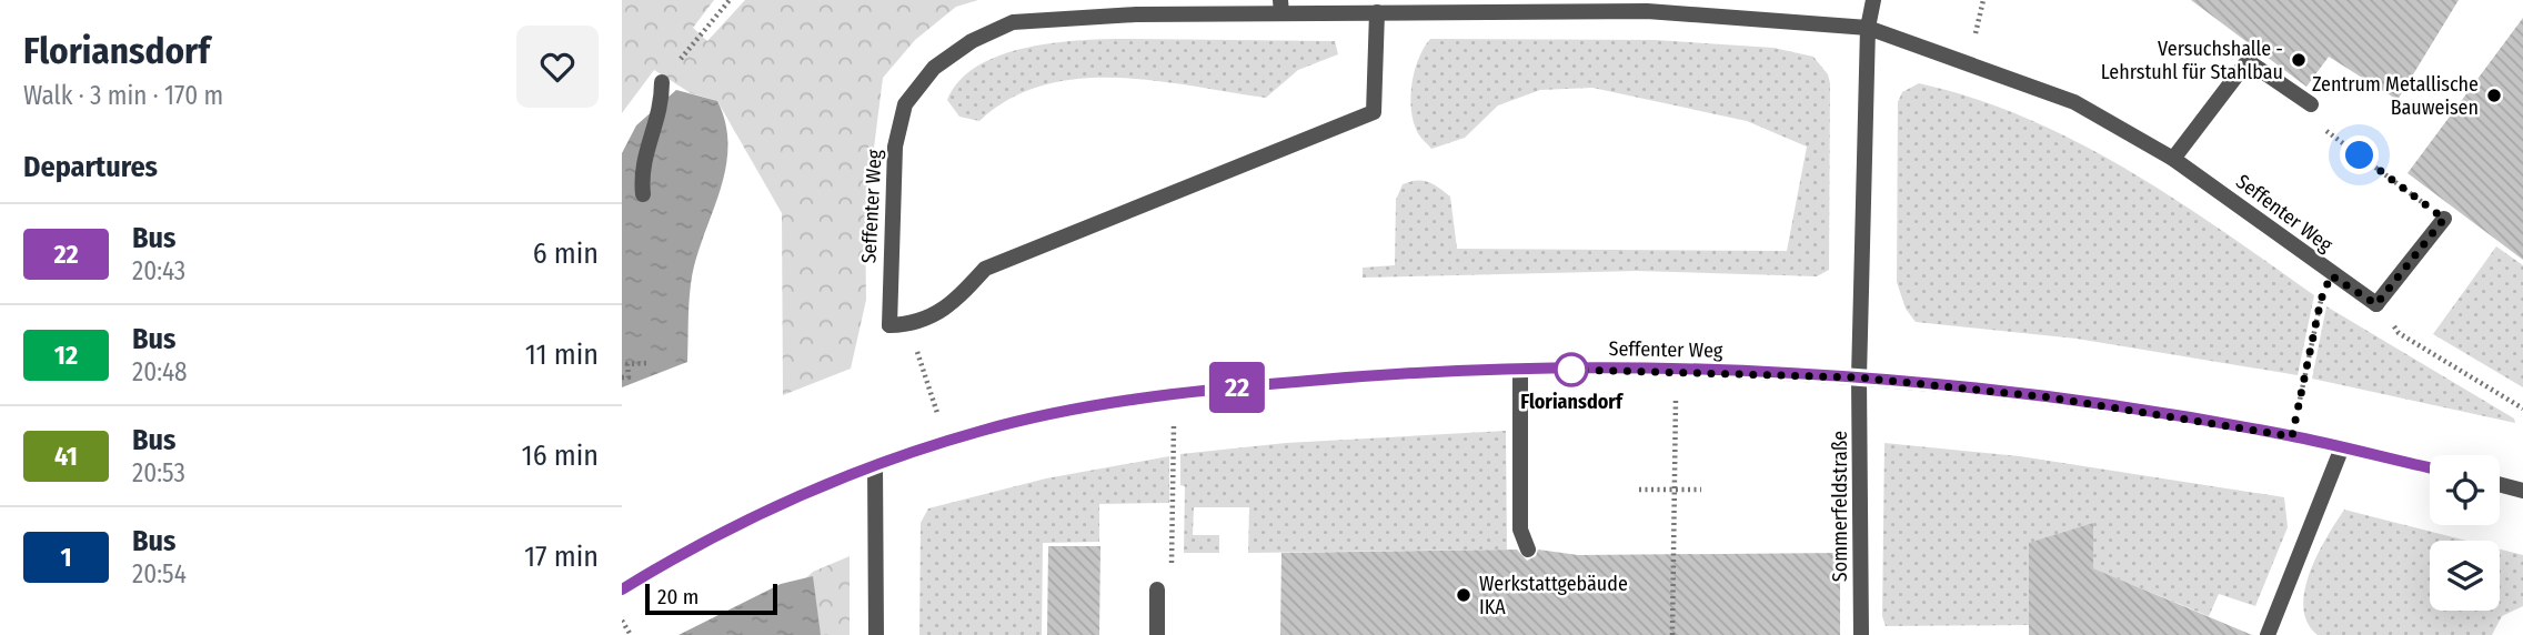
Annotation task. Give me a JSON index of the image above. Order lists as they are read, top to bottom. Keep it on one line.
{"streets":{"street":["Seffenter Weg","Sommerfeldstraße"]},"crossings":[["Seffenter Weg","Sommerfeldstraße"]],"places":["Versuchshalle - Lehrstuhl für Stahlbau","Zentrum Metallische Bauweisen","Floriansdorf","Werkstattgebäude IKA"],"lines":["bus line 22"],"scale_bar":"20 m","page":{"heading":[["Floriansdorf","Walk · 3 min · 170 m"],"Departures"],"on_map":"22","list":[{"mark":"22","name":"Bus","note":"20:43","value":"6 min"},{"mark":"12","name":"Bus","note":"20:48","value":"11 min"},{"mark":"41","name":"Bus","note":"20:53","value":"16 min"},{"mark":"1","name":"Bus","note":"20:54","value":"17 min"}],"scale":"20 m"}}
